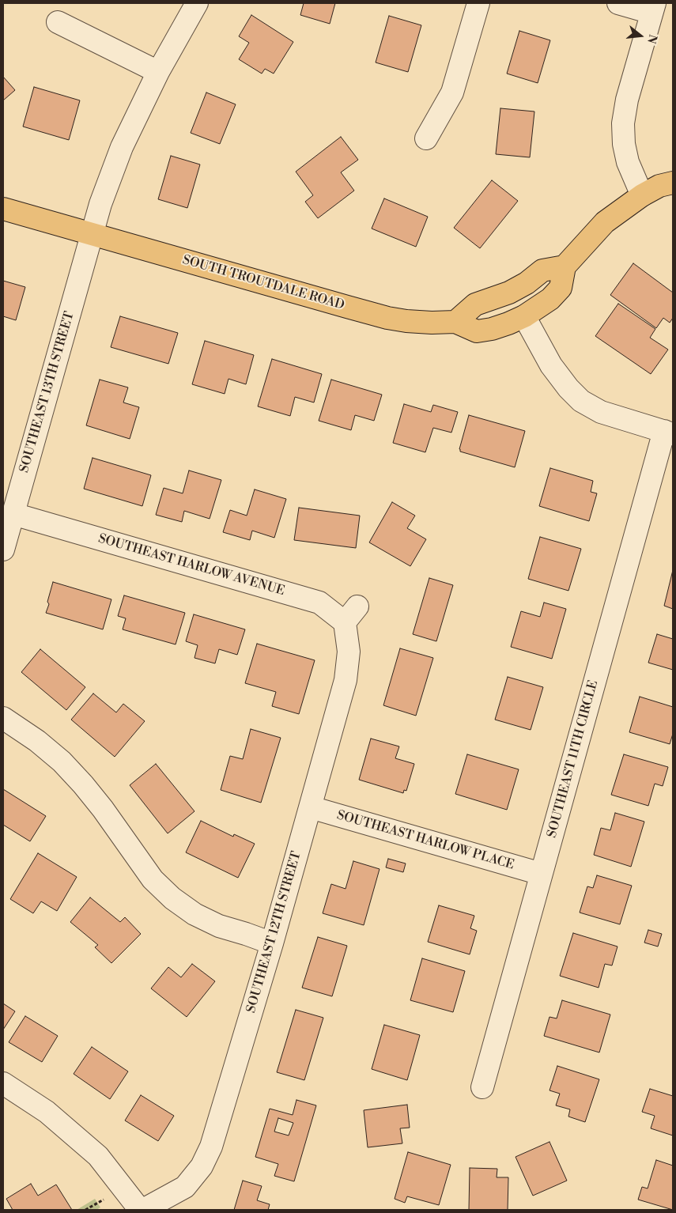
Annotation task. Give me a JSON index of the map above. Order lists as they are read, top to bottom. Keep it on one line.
{"streets":{"main road":["SOUTH TROUTDALE ROAD"],"street":["SOUTHEAST 13TH STREET","SOUTHEAST HARLOW AVENUE","SOUTHEAST 11TH CIRCLE","SOUTHEAST HARLOW PLACE","SOUTHEAST 12TH STREET"]},"crossings":[["SOUTH TROUTDALE ROAD","SOUTHEAST 13TH STREET"],["SOUTHEAST 13TH STREET","SOUTHEAST HARLOW AVENUE"],["SOUTHEAST HARLOW AVENUE","SOUTHEAST 12TH STREET"],["SOUTHEAST 11TH CIRCLE","SOUTHEAST HARLOW PLACE"],["SOUTHEAST HARLOW PLACE","SOUTHEAST 12TH STREET"]],"north":"right"}
